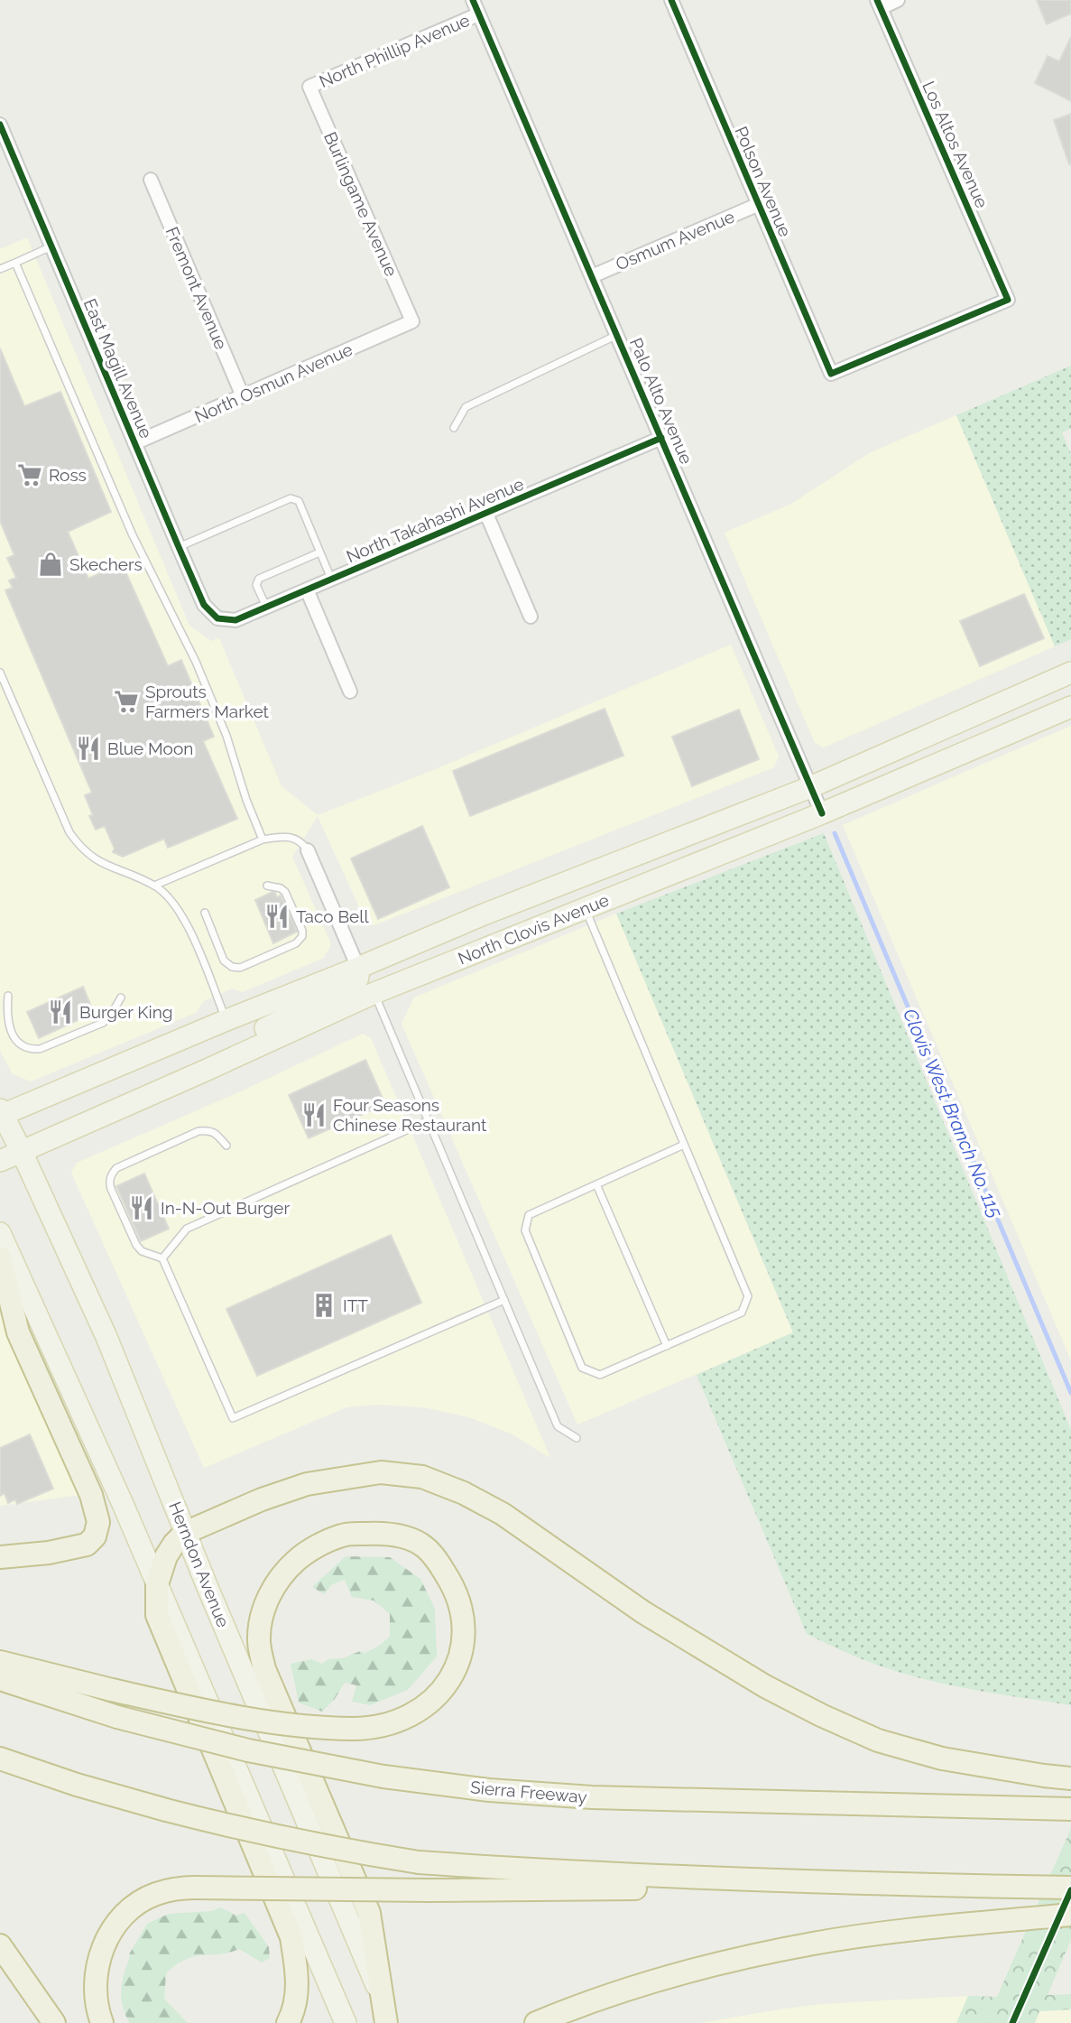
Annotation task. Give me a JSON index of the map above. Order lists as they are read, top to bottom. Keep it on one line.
{"streets":{"highway":["Sierra Freeway"],"main road":["North Clovis Avenue","Herndon Avenue"],"street":["North Phillip Avenue","Los Altos Avenue","Polson Avenue","Burlingame Avenue","Osmum Avenue","Fremont Avenue","East Magill Avenue","North Osmun Avenue","Palo Alto Avenue","North Takahashi Avenue"]},"crossings":[["North Phillip Avenue","Burlingame Avenue"],["North Phillip Avenue","Palo Alto Avenue"],["Los Altos Avenue","Polson Avenue"],["Polson Avenue","Osmum Avenue"],["Burlingame Avenue","North Osmun Avenue"],["Osmum Avenue","Palo Alto Avenue"],["Fremont Avenue","North Osmun Avenue"],["East Magill Avenue","North Osmun Avenue"],["East Magill Avenue","North Takahashi Avenue"],["Palo Alto Avenue","North Takahashi Avenue"],["Palo Alto Avenue","North Clovis Avenue"],["North Clovis Avenue","Herndon Avenue"]],"water":["Clovis West Branch No. 115"],"places":{"supermarket":["Ross","Sprouts Farmers Market"],"shop":["Skechers"],"restaurant":["Blue Moon","Taco Bell","Burger King","Four Seasons Chinese Restaurant","In-N-Out Burger"],"building":["ITT"]}}
